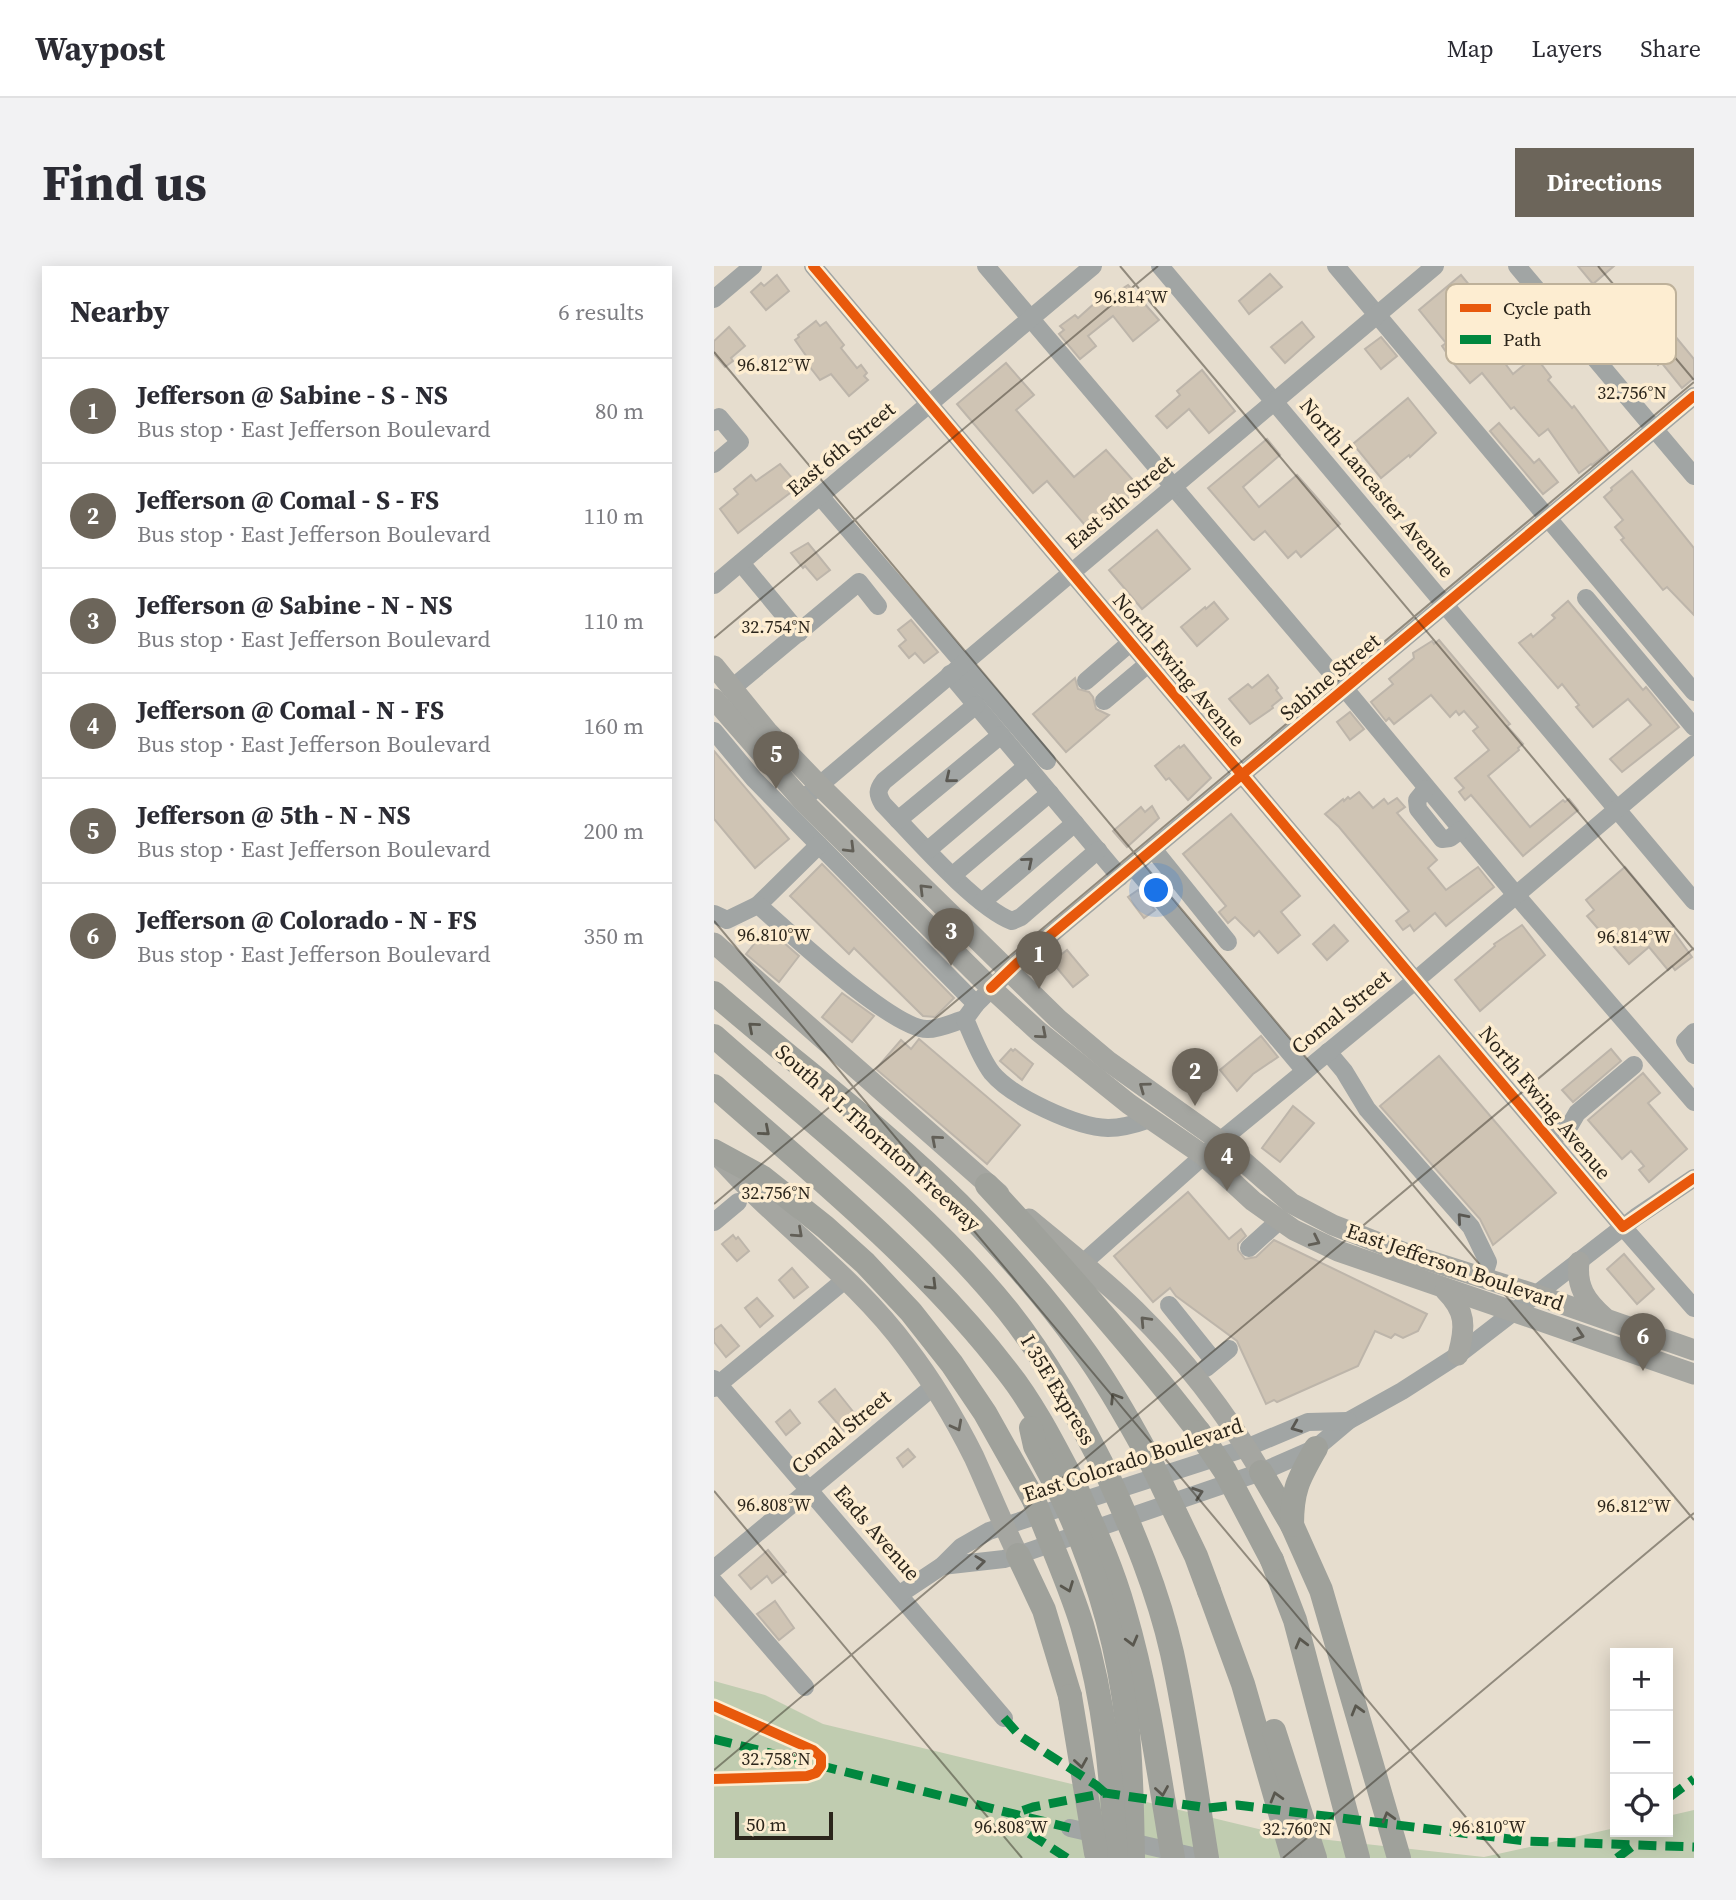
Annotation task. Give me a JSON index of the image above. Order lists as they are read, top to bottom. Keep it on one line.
{"streets":{"highway":["South R L Thornton Freeway","I 35E Express"],"main road":["East Jefferson Boulevard"],"street":["East 6th Street","North Lancaster Avenue","East 5th Street","North Ewing Avenue","Sabine Street","Comal Street","East Colorado Boulevard","Eads Avenue"]},"crossings":[["East 6th Street","North Ewing Avenue"],["North Lancaster Avenue","East 5th Street"],["North Lancaster Avenue","Sabine Street"],["North Lancaster Avenue","Comal Street"],["East 5th Street","North Ewing Avenue"],["East 5th Street","East Jefferson Boulevard"],["North Ewing Avenue","Sabine Street"],["North Ewing Avenue","Comal Street"],["North Ewing Avenue","East Colorado Boulevard"],["Sabine Street","East Jefferson Boulevard"],["Comal Street","South R L Thornton Freeway"],["Comal Street","East Jefferson Boulevard"],["Comal Street","Eads Avenue"],["South R L Thornton Freeway","East Colorado Boulevard"],["East Jefferson Boulevard","East Colorado Boulevard"],["East Colorado Boulevard","Eads Avenue"]],"legend":["Cycle path","Path"],"scale_bar":"50 m","page":{"header":"Waypost","nav":["Map","Layers","Share"],"buttons":"Directions","title":"Find us","heading":["Nearby","6 results"],"list":[{"mark":"1","name":"Jefferson @ Sabine - S - NS","note":"Bus stop · East Jefferson Boulevard","value":"80 m"},{"mark":"2","name":"Jefferson @ Comal - S - FS","note":"Bus stop · East Jefferson Boulevard","value":"110 m"},{"mark":"3","name":"Jefferson @ Sabine - N - NS","note":"Bus stop · East Jefferson Boulevard","value":"110 m"},{"mark":"4","name":"Jefferson @ Comal - N - FS","note":"Bus stop · East Jefferson Boulevard","value":"160 m"},{"mark":"5","name":"Jefferson @ 5th - N - NS","note":"Bus stop · East Jefferson Boulevard","value":"200 m"},{"mark":"6","name":"Jefferson @ Colorado - N - FS","note":"Bus stop · East Jefferson Boulevard","value":"350 m"}],"pins":["5","3","1","2","4","6"],"map_buttons":["+","−"],"scale":"50 m"},"coordinates":["96.814°W","96.812°W","32.756°N","32.754°N","96.810°W","96.808°W","32.758°N","32.760°N"]}
